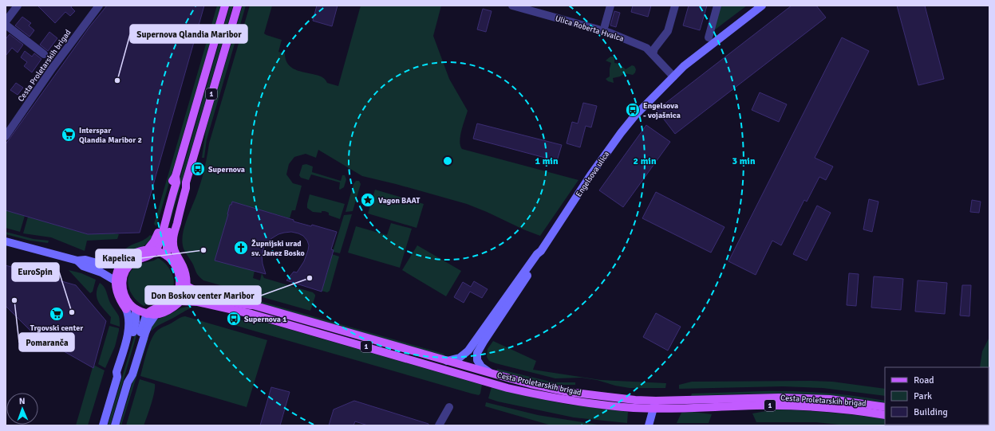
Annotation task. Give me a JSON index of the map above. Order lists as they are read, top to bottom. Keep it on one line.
{"streets":{"main road":["Cesta Proletarskih brigad","1"],"street":["Ulica Roberta Hvalca","Engelsova ulica"]},"crossings":[["Ulica Roberta Hvalca","Engelsova ulica"],["Cesta Proletarskih brigad","1"],["Cesta Proletarskih brigad","Engelsova ulica"]],"places":{"other":["Supernova Qlandia Maribor","Kapelica","Don Boskov center Maribor","Pomaranča","EuroSpin"],"bus stop":["Engelsova - vojašnica","Supernova","Supernova 1"],"supermarket":["Interspar Qlandia Maribor 2","Trgovski center"],"place":["Vagon BAAT"],"church":["Župnijski urad sv. Janez Bosko"]},"legend":["Road","Park","Building"],"north":"top","rings":["1 min","2 min","3 min"]}
